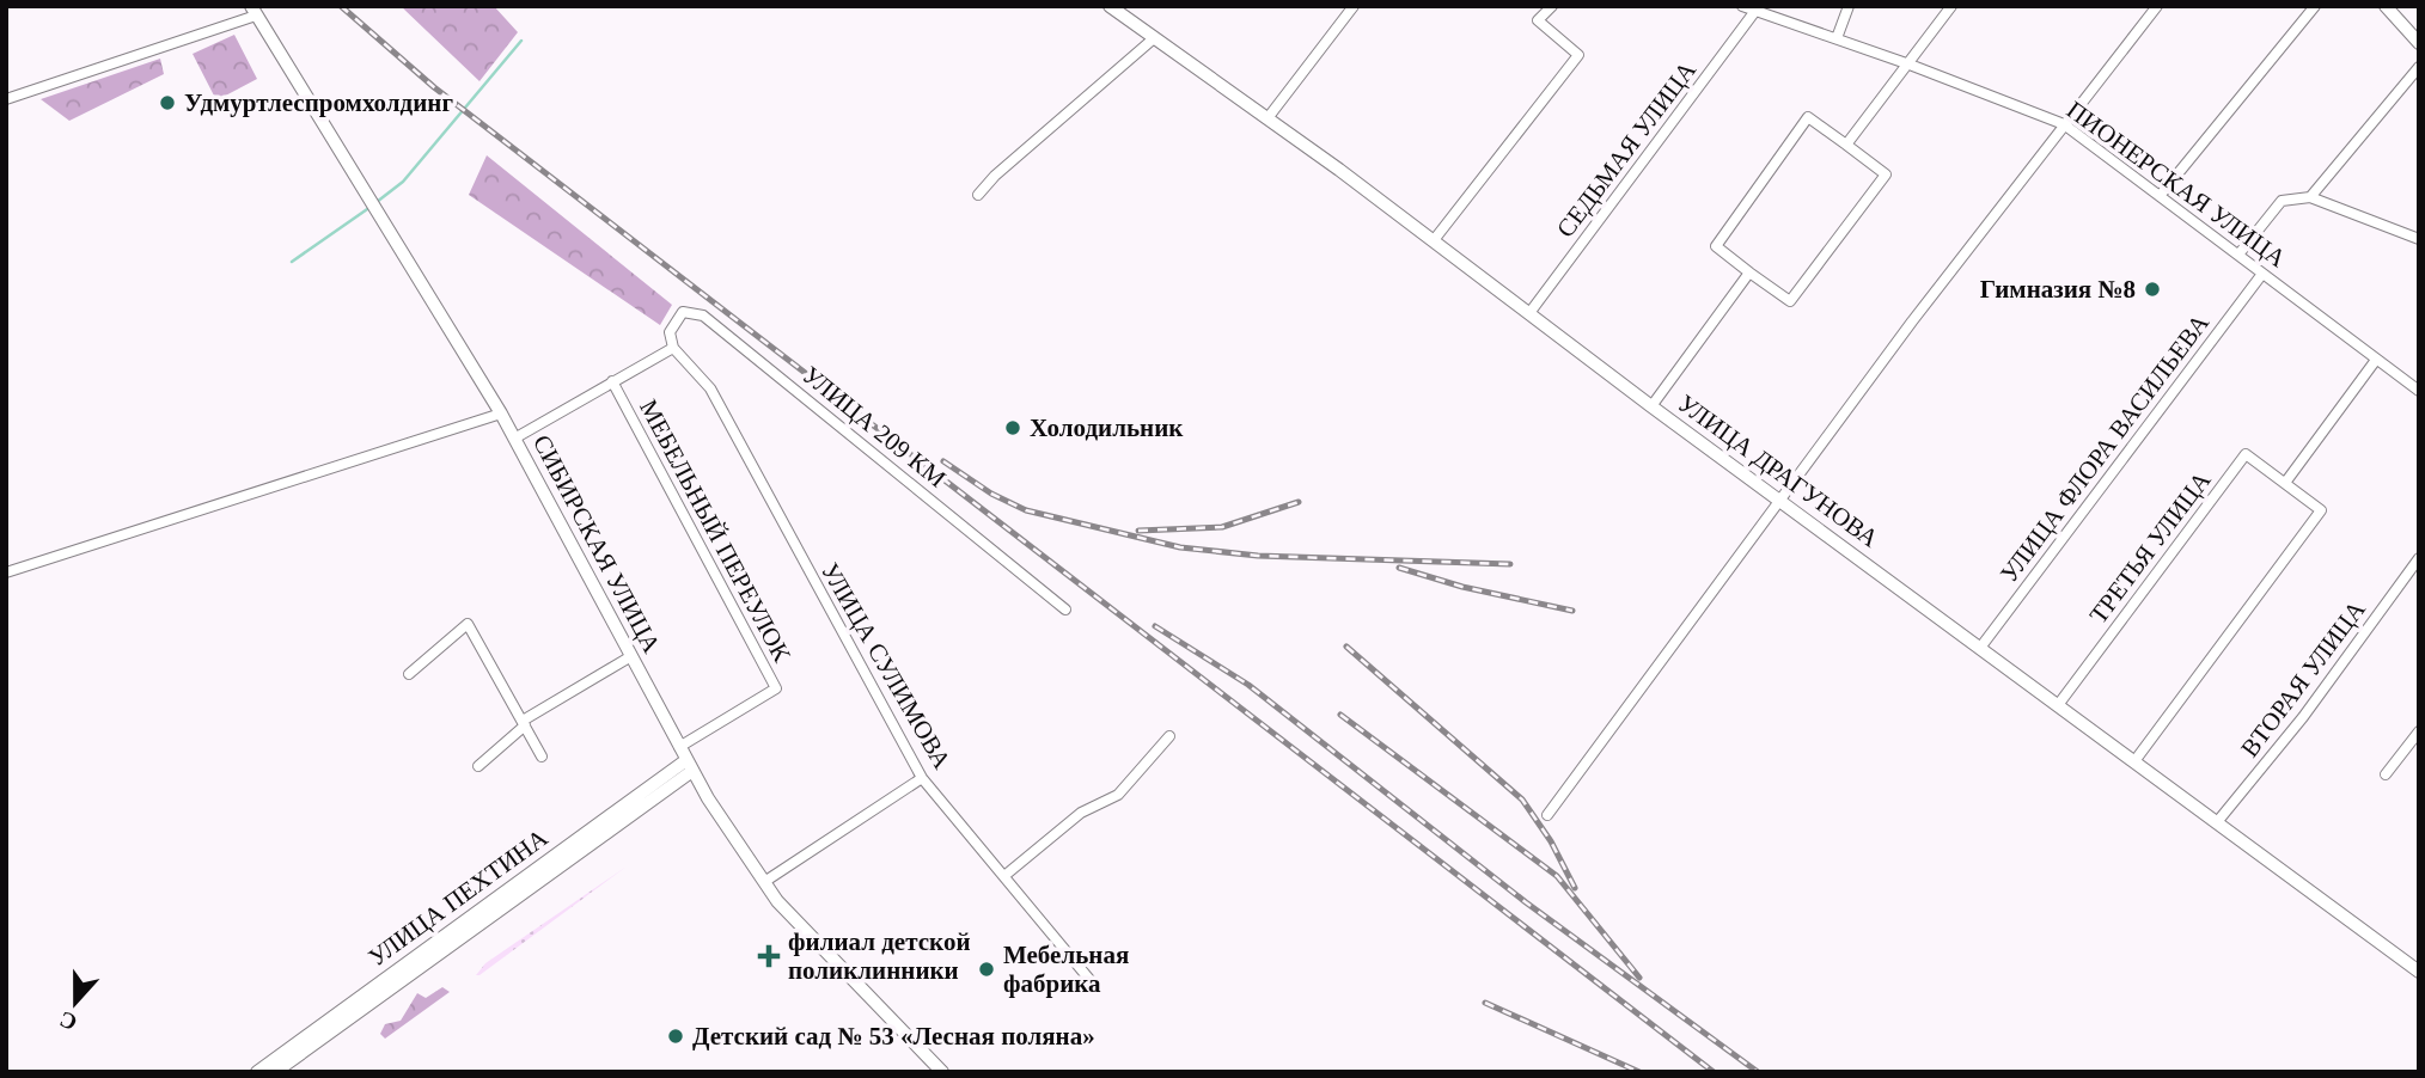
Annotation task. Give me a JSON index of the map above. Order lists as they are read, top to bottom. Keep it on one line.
{"streets":{"main road":["УЛИЦА ДРАГУНОВА","СИБИРСКАЯ УЛИЦА","УЛИЦА ПЕХТИНА"],"street":["СЕДЬМАЯ УЛИЦА","ПИОНЕРСКАЯ УЛИЦА","УЛИЦА 209 КМ","УЛИЦА ФЛОРА ВАСИЛЬЕВА","МЕБЕЛЬНЫЙ ПЕРЕУЛОК","ТРЕТЬЯ УЛИЦА","УЛИЦА СУЛИМОВА","ВТОРАЯ УЛИЦА"]},"crossings":[["СЕДЬМАЯ УЛИЦА","ПИОНЕРСКАЯ УЛИЦА"],["СЕДЬМАЯ УЛИЦА","УЛИЦА ДРАГУНОВА"],["ПИОНЕРСКАЯ УЛИЦА","УЛИЦА ФЛОРА ВАСИЛЬЕВА"],["УЛИЦА 209 КМ","УЛИЦА СУЛИМОВА"],["УЛИЦА ФЛОРА ВАСИЛЬЕВА","УЛИЦА ДРАГУНОВА"],["УЛИЦА ДРАГУНОВА","ТРЕТЬЯ УЛИЦА"],["УЛИЦА ДРАГУНОВА","ВТОРАЯ УЛИЦА"],["МЕБЕЛЬНЫЙ ПЕРЕУЛОК","СИБИРСКАЯ УЛИЦА"],["СИБИРСКАЯ УЛИЦА","УЛИЦА ПЕХТИНА"]],"places":{"other":["Удмуртлеспромхолдинг","Гимназия №8","Холодильник","Мебельная фабрика","Детский сад № 53 «Лесная поляна»"],"health":["филиал детской поликлинники"]},"north":"bottom"}
